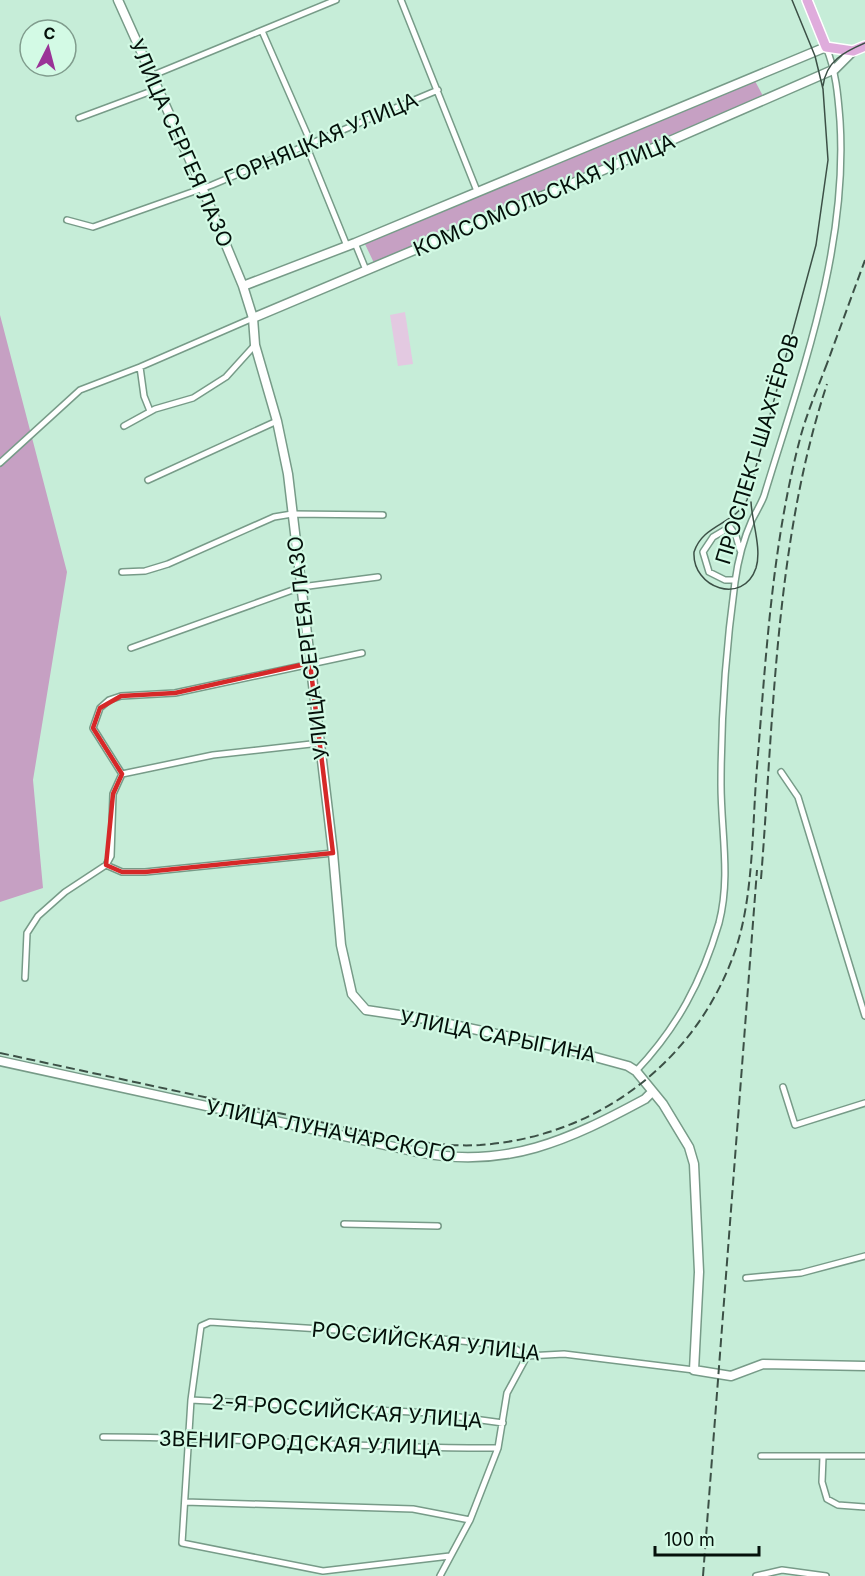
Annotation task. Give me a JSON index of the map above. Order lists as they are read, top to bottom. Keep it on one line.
{"streets":{"main road":["УЛИЦА СЕРГЕЯ ЛАЗО","КОМСОМОЛЬСКАЯ УЛИЦА","УЛИЦА САРЫГИНА","УЛИЦА ЛУНАЧАРСКОГО","РОССИЙСКАЯ УЛИЦА"],"street":["ГОРНЯЦКАЯ УЛИЦА","ПРОСПЕКТ ШАХТЁРОВ","2-Я РОССИЙСКАЯ УЛИЦА","ЗВЕНИГОРОДСКАЯ УЛИЦА"]},"crossings":[["ГОРНЯЦКАЯ УЛИЦА","УЛИЦА СЕРГЕЯ ЛАЗО"],["УЛИЦА СЕРГЕЯ ЛАЗО","КОМСОМОЛЬСКАЯ УЛИЦА"],["УЛИЦА СЕРГЕЯ ЛАЗО","УЛИЦА САРЫГИНА"],["КОМСОМОЛЬСКАЯ УЛИЦА","ПРОСПЕКТ ШАХТЁРОВ"],["ПРОСПЕКТ ШАХТЁРОВ","УЛИЦА САРЫГИНА"],["УЛИЦА САРЫГИНА","УЛИЦА ЛУНАЧАРСКОГО"],["УЛИЦА САРЫГИНА","РОССИЙСКАЯ УЛИЦА"],["РОССИЙСКАЯ УЛИЦА","2-Я РОССИЙСКАЯ УЛИЦА"]],"scale_bar":"100 m","north":"top"}
